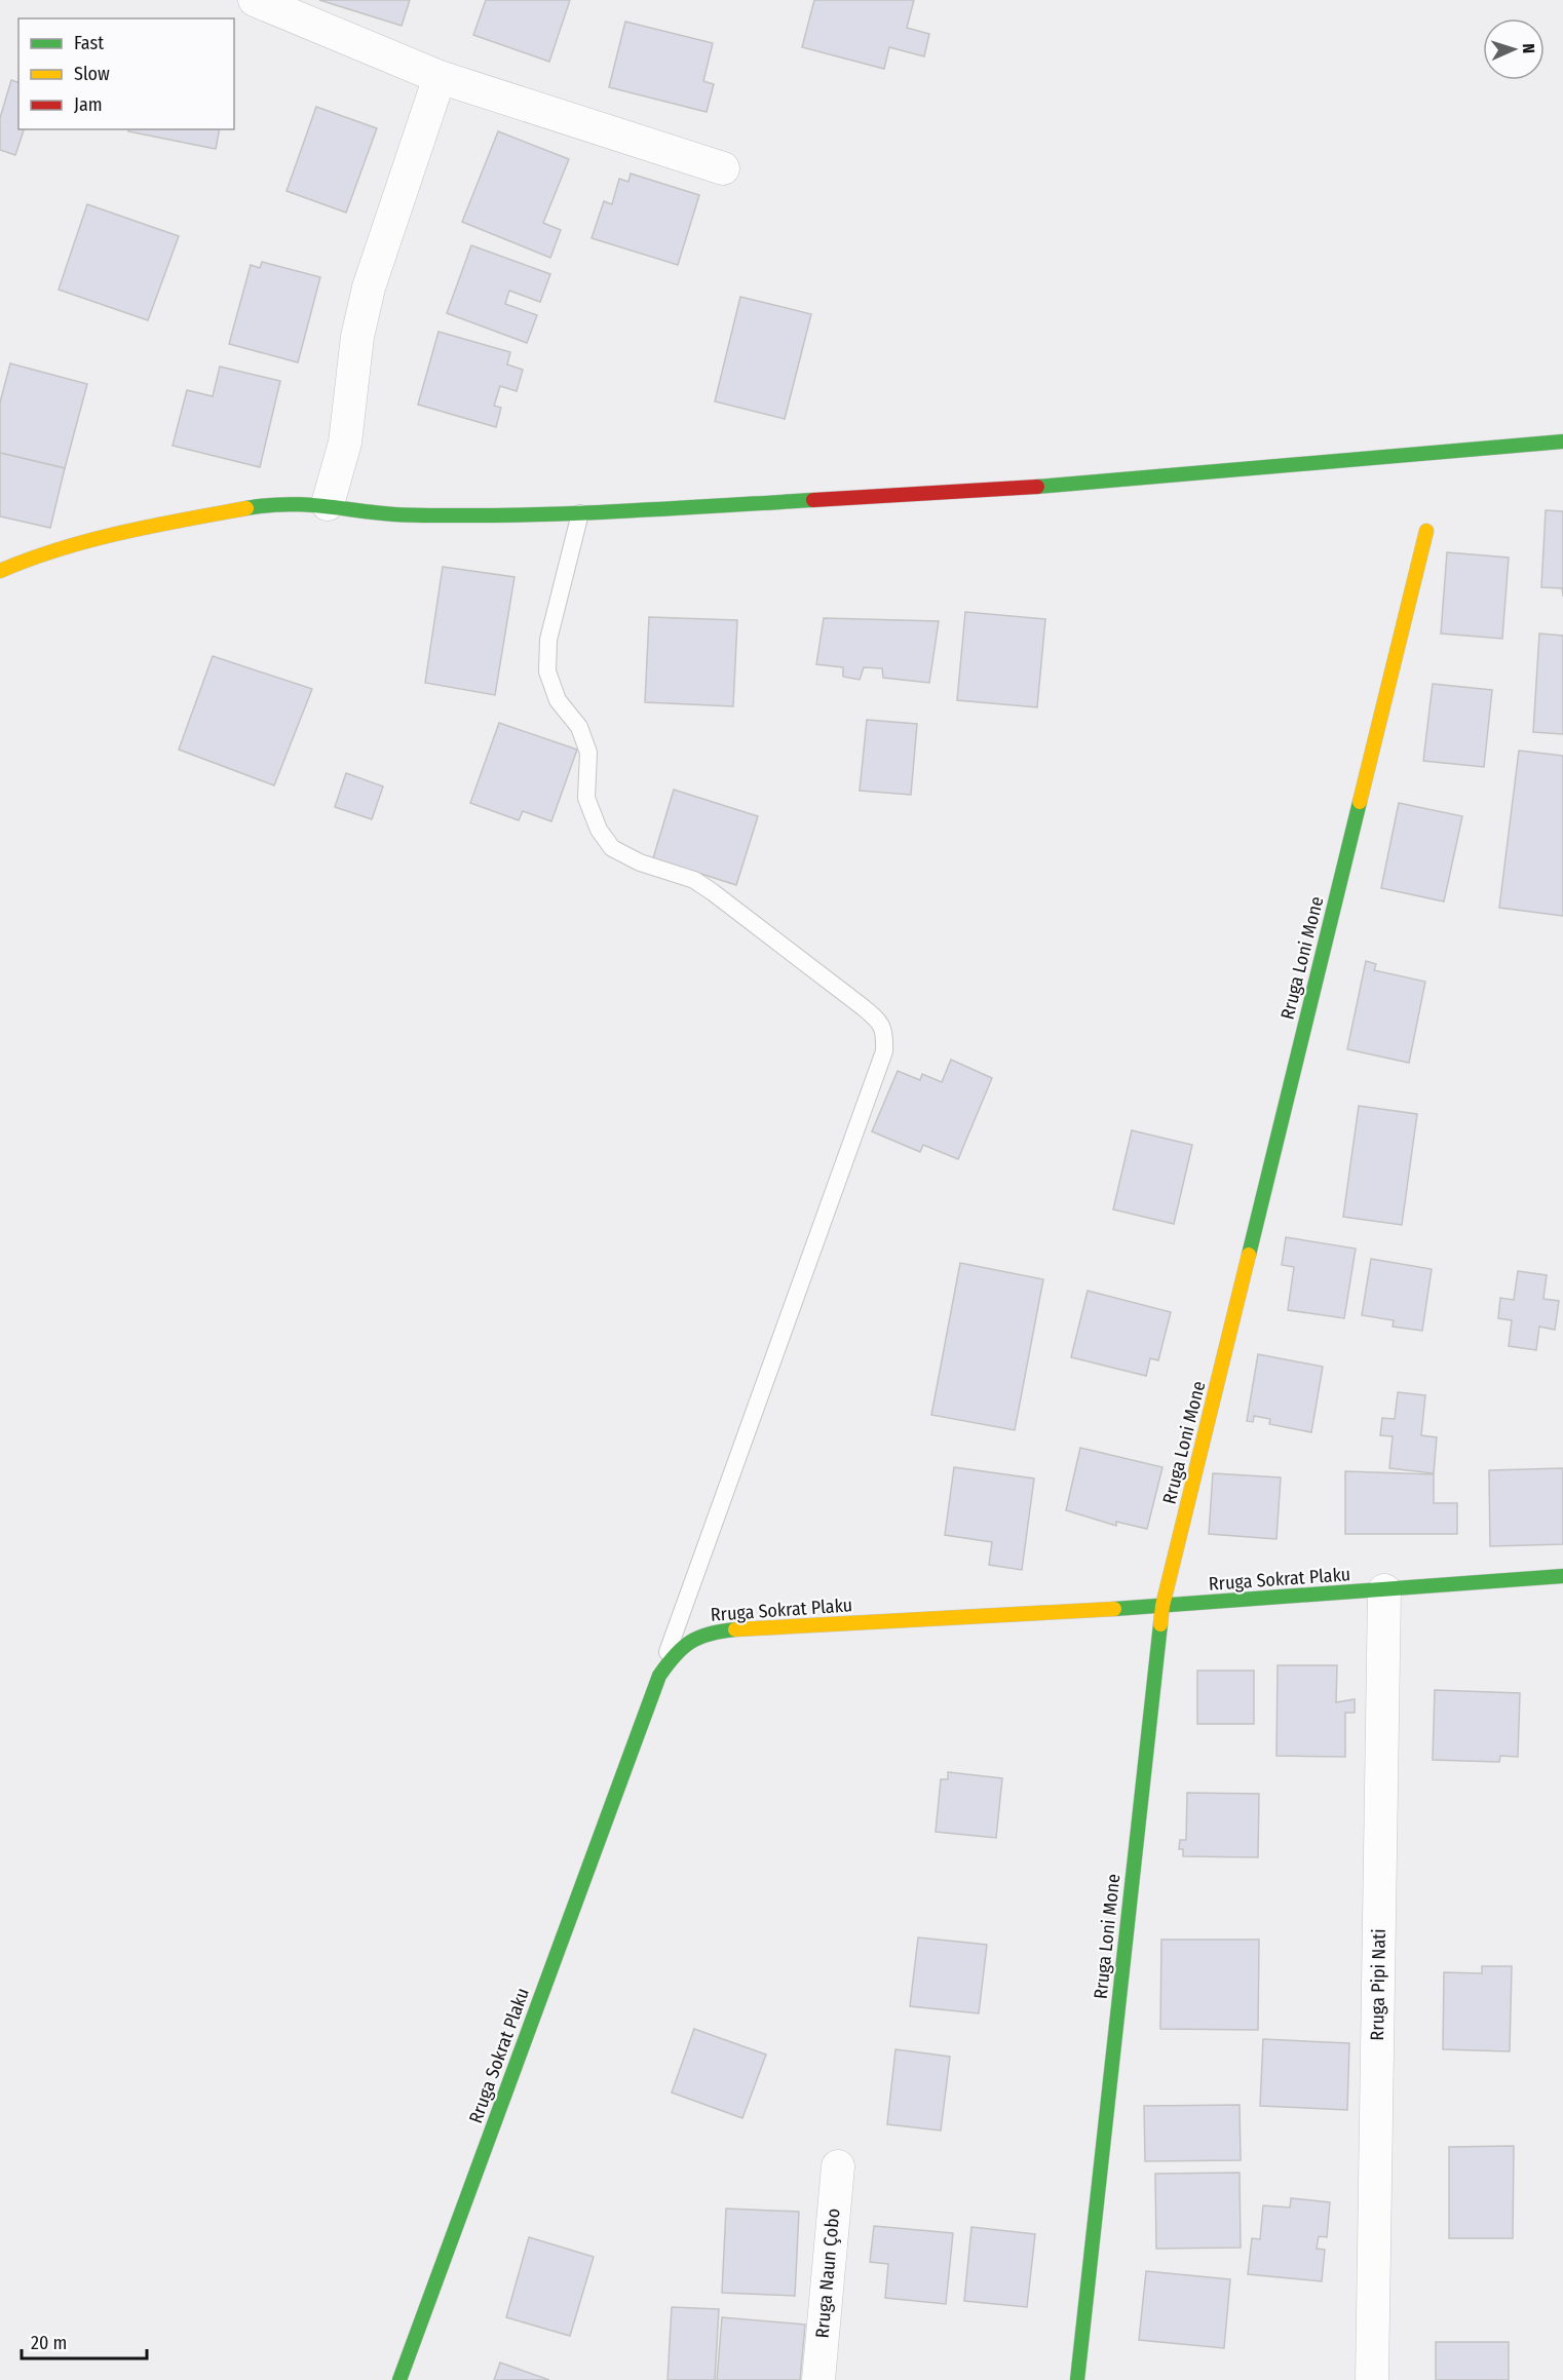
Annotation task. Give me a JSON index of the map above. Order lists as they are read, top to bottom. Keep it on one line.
{"streets":{"street":["Rruga Loni Mone","Rruga Sokrat Plaku","Rruga Pipi Nati","Rruga Naun Çobo"]},"crossings":[["Rruga Loni Mone","Rruga Sokrat Plaku"],["Rruga Sokrat Plaku","Rruga Pipi Nati"]],"legend":["Fast","Slow","Jam"],"scale_bar":"20 m","north":"right"}
